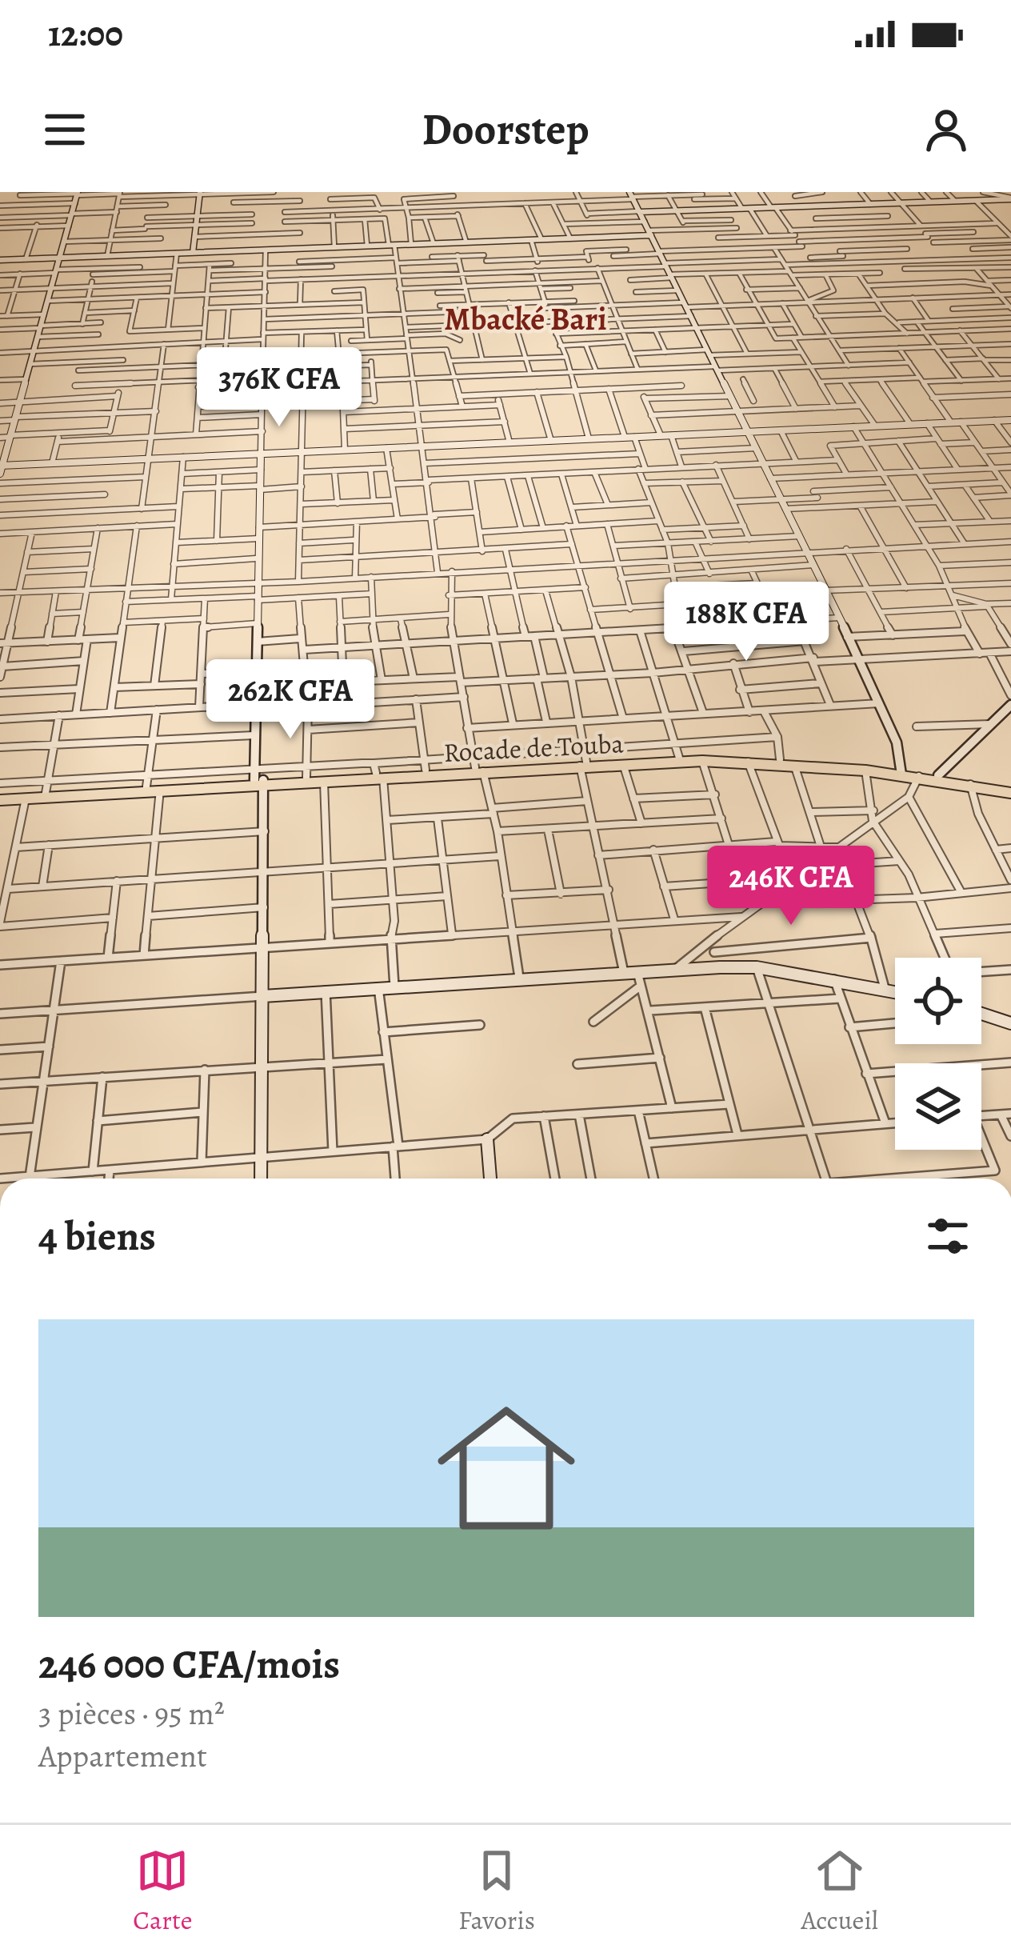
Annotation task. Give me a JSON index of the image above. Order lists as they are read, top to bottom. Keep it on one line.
{"streets":{"main road":["Rocade de Touba"]},"districts":["Mbacké Bari"],"page":{"status":"12:00","header":"Doorstep","price":["376K CFA","188K CFA","262K CFA","246K CFA"],"heading":"4 biens","list":[{"name":"246 000 CFA/mois","note":"3 pièces · 95 m² · Appartement"}],"tabs":["Carte","Favoris","Accueil"]}}
